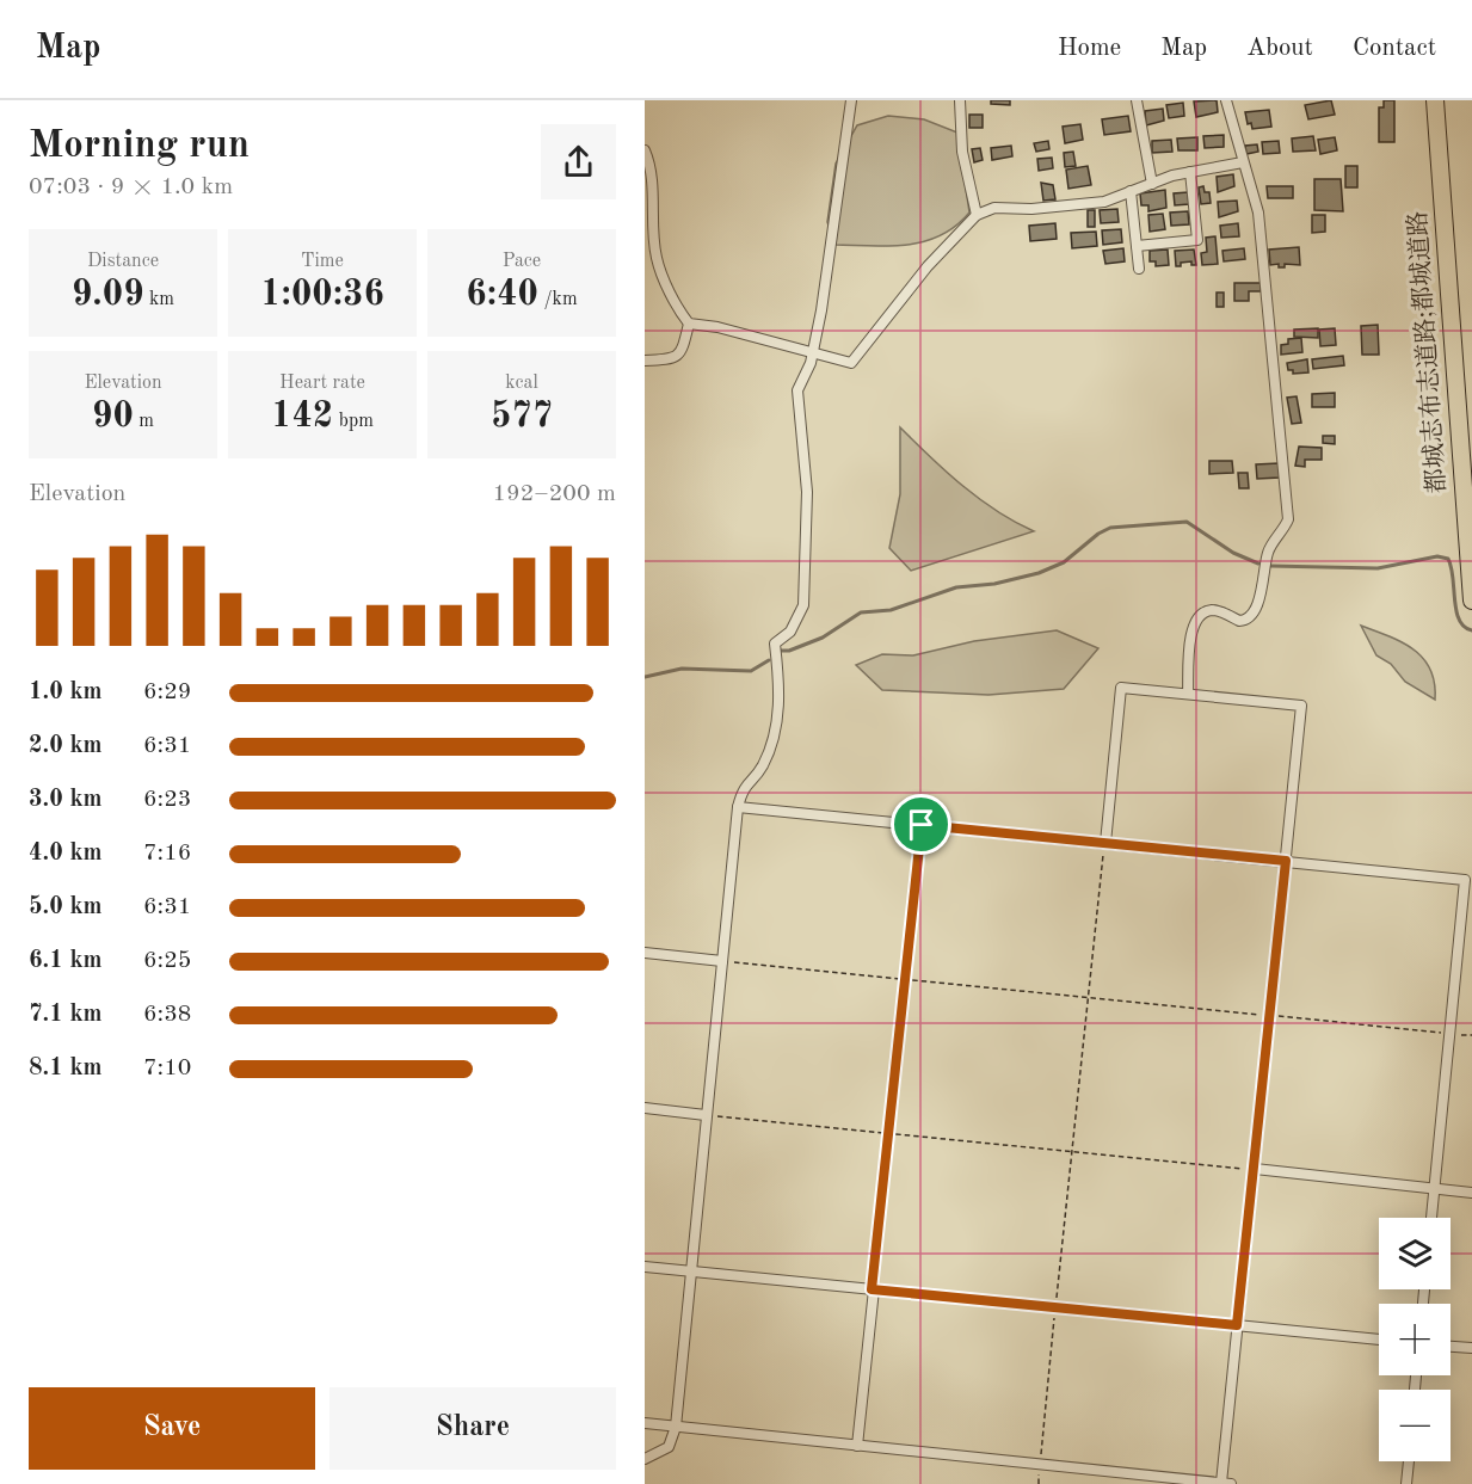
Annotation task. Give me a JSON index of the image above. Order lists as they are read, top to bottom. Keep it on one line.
{"streets":{"highway":["都城志布志道路;都城道路"]},"page":{"header":"Map","nav":["Home","Map","About","Contact"],"heading":["Morning run","07:03 · 9 × 1.0 km"],"stats":[["Distance","9.09 km"],["Time","1:00:36"],["Pace","6:40 /km"],["Elevation","90 m"],["Heart rate","142 bpm"],["kcal","577"]],"chart":["Elevation","192–200 m"],"list":[{"name":"1.0 km","note":"6:29"},{"name":"2.0 km","note":"6:31"},{"name":"3.0 km","note":"6:23"},{"name":"4.0 km","note":"7:16"},{"name":"5.0 km","note":"6:31"},{"name":"6.1 km","note":"6:25"},{"name":"7.1 km","note":"6:38"},{"name":"8.1 km","note":"7:10"}],"map_buttons":["+","−"],"buttons":["Save","Share"]}}
